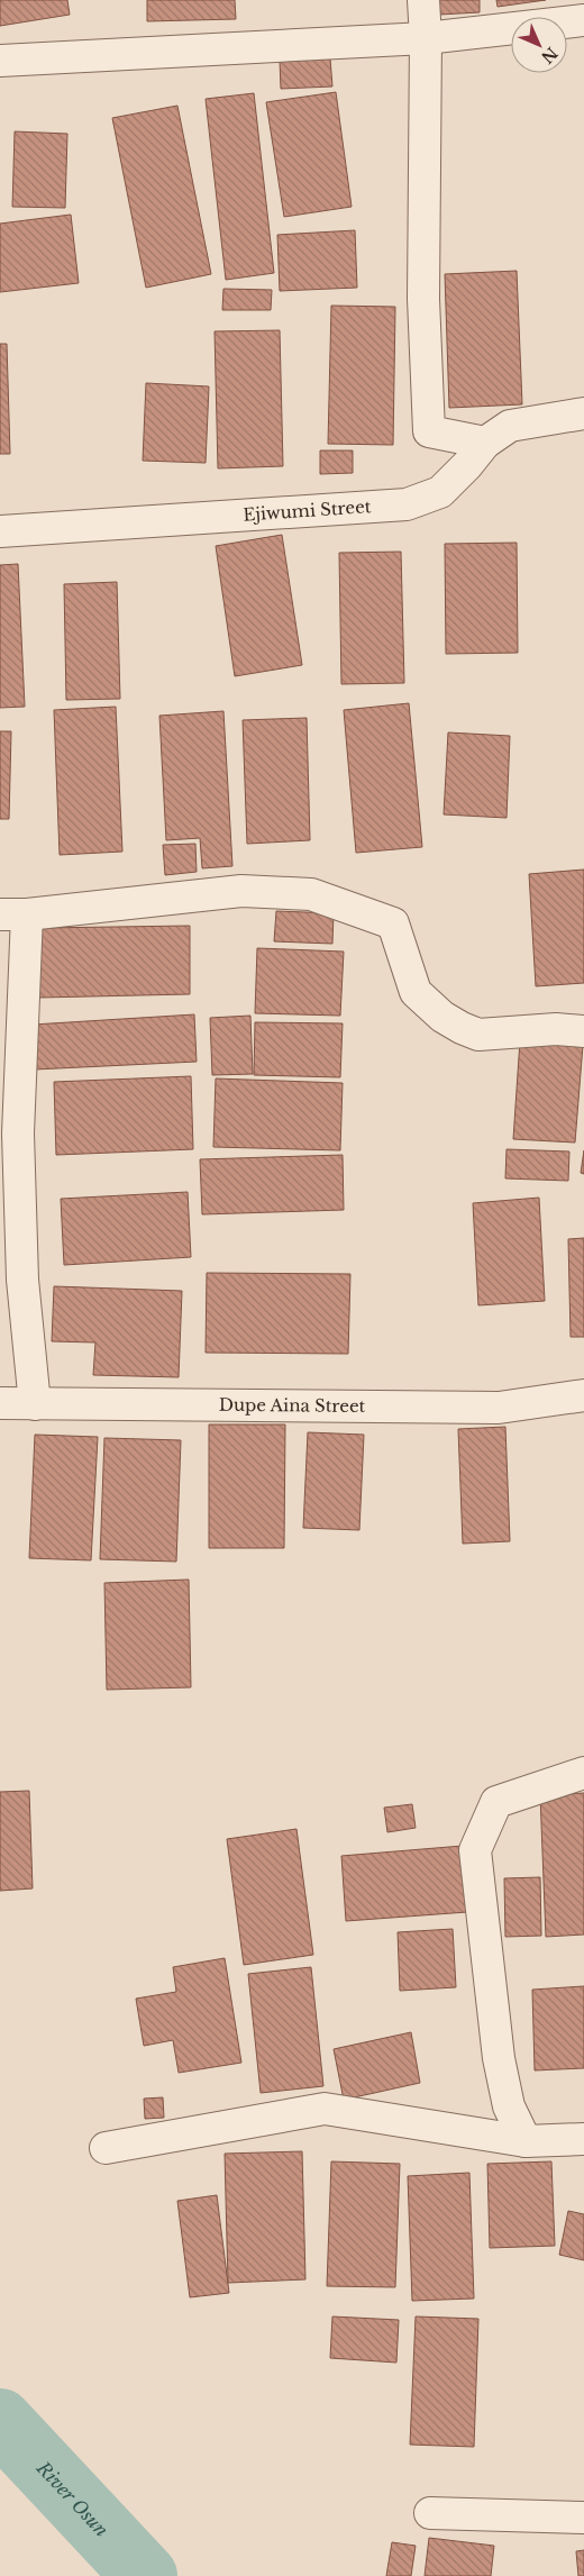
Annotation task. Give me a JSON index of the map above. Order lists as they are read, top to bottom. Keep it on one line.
{"streets":{"street":["Ejiwumi Street","Dupe Aina Street"]},"water":["River Osun"],"north":"bottom right"}
